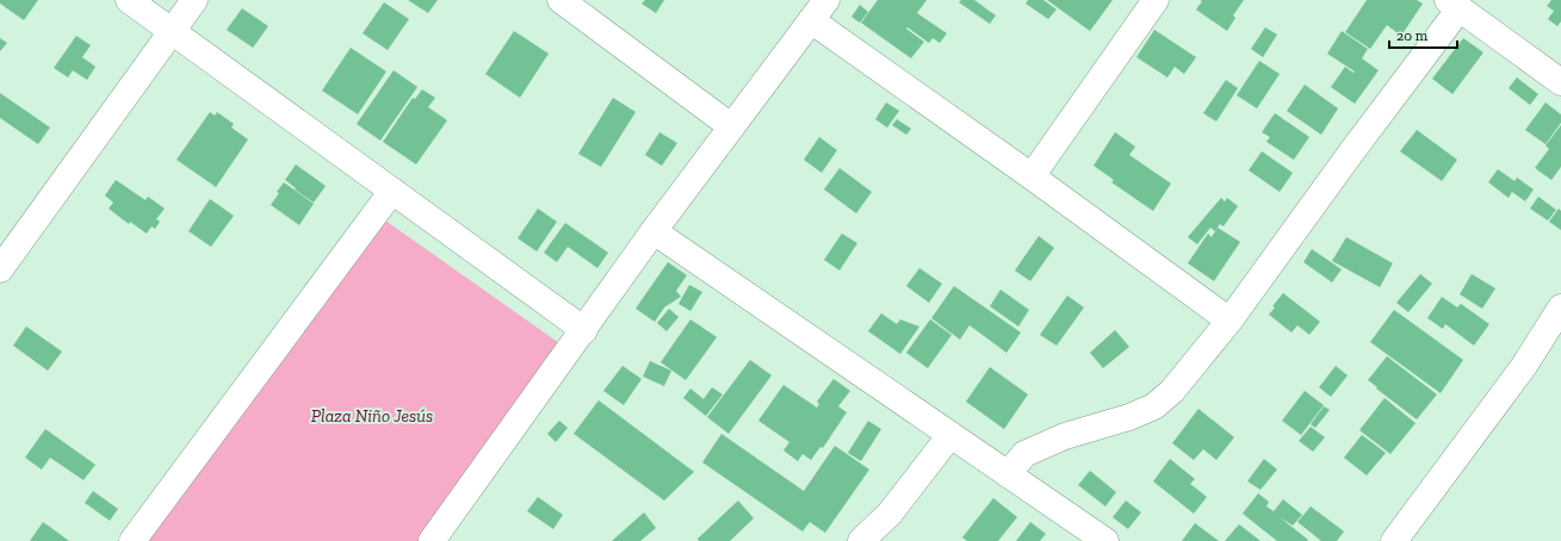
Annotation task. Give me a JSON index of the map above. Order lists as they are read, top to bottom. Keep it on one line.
{"parks":["Plaza Niño Jesús"],"scale_bar":"20 m"}
